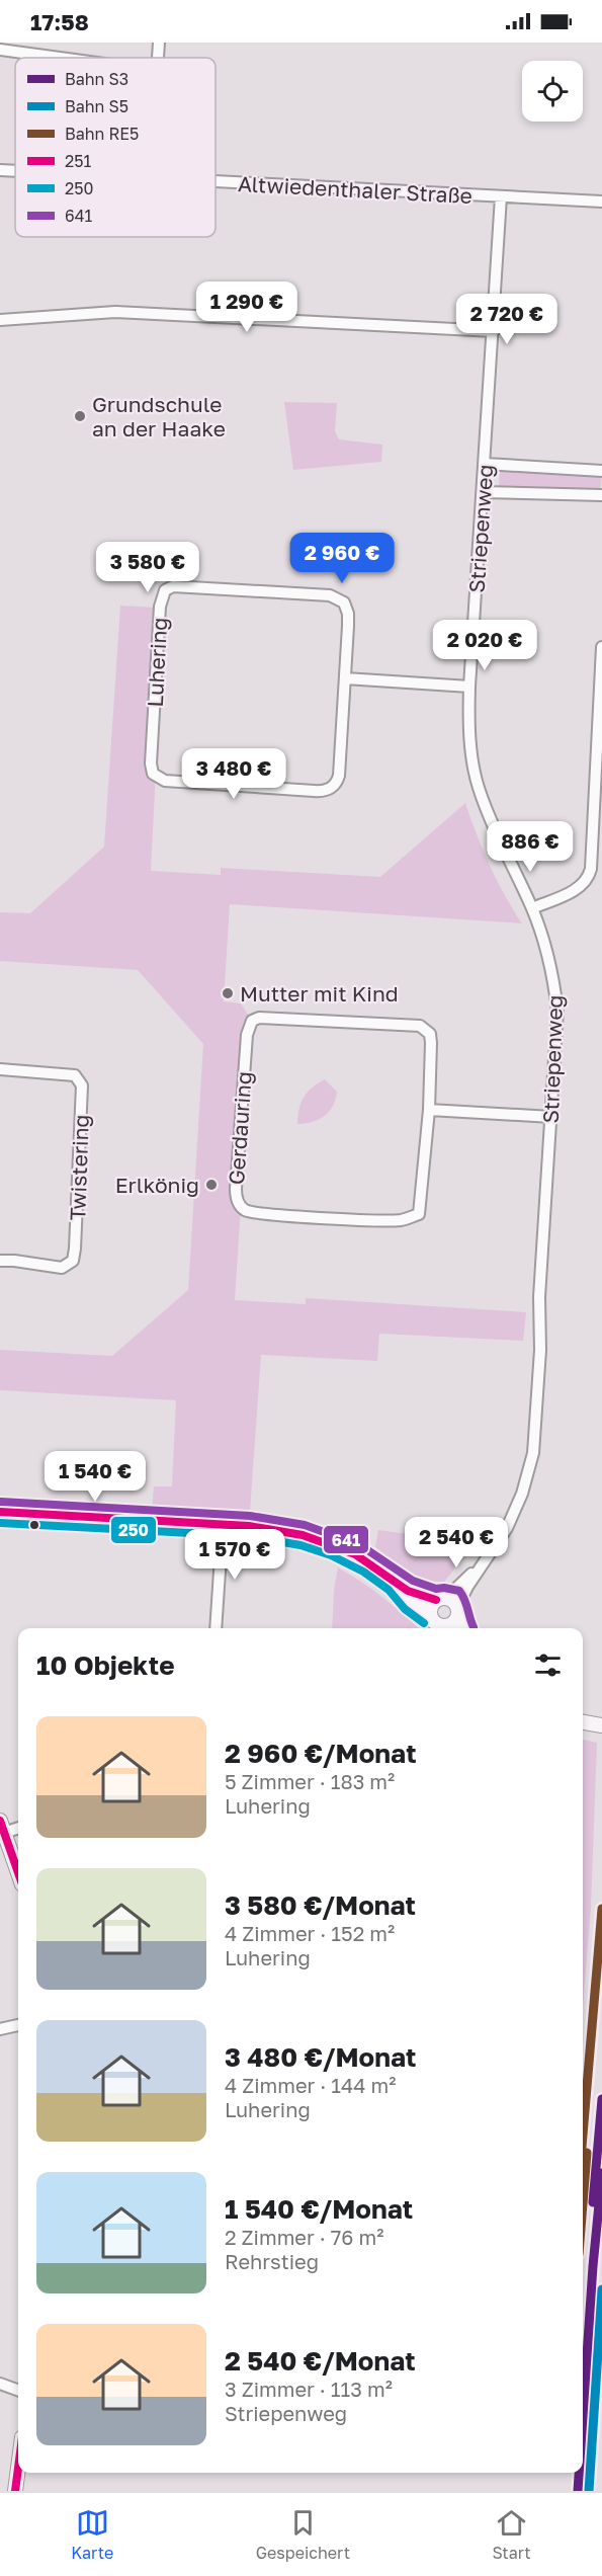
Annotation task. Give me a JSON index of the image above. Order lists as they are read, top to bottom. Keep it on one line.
{"streets":{"street":["Altwiedenthaler Straße","Striepenweg","Luhering","Gerdauring","Twistering"]},"crossings":[["Altwiedenthaler Straße","Striepenweg"]],"places":["Grundschule an der Haake","Mutter mit Kind","Erlkönig"],"lines":["transit line 641","transit line 251","transit line 250","rail line RE5","rail line S3","rail line S5"],"legend":["Bahn S3","Bahn S5","Bahn RE5","251","250","641"],"page":{"status":"17:58","price":["1 290 €","2 720 €","2 960 €","3 580 €","2 020 €","3 480 €","886 €","1 540 €","2 540 €","1 570 €"],"heading":"10 Objekte","list":[{"name":"2 960 €/Monat","note":"5 Zimmer · 183 m² · Luhering"},{"name":"3 580 €/Monat","note":"4 Zimmer · 152 m² · Luhering"},{"name":"3 480 €/Monat","note":"4 Zimmer · 144 m² · Luhering"},{"name":"1 540 €/Monat","note":"2 Zimmer · 76 m² · Rehrstieg"},{"name":"2 540 €/Monat","note":"3 Zimmer · 113 m² · Striepenweg"}],"tabs":["Karte","Gespeichert","Start"]}}
